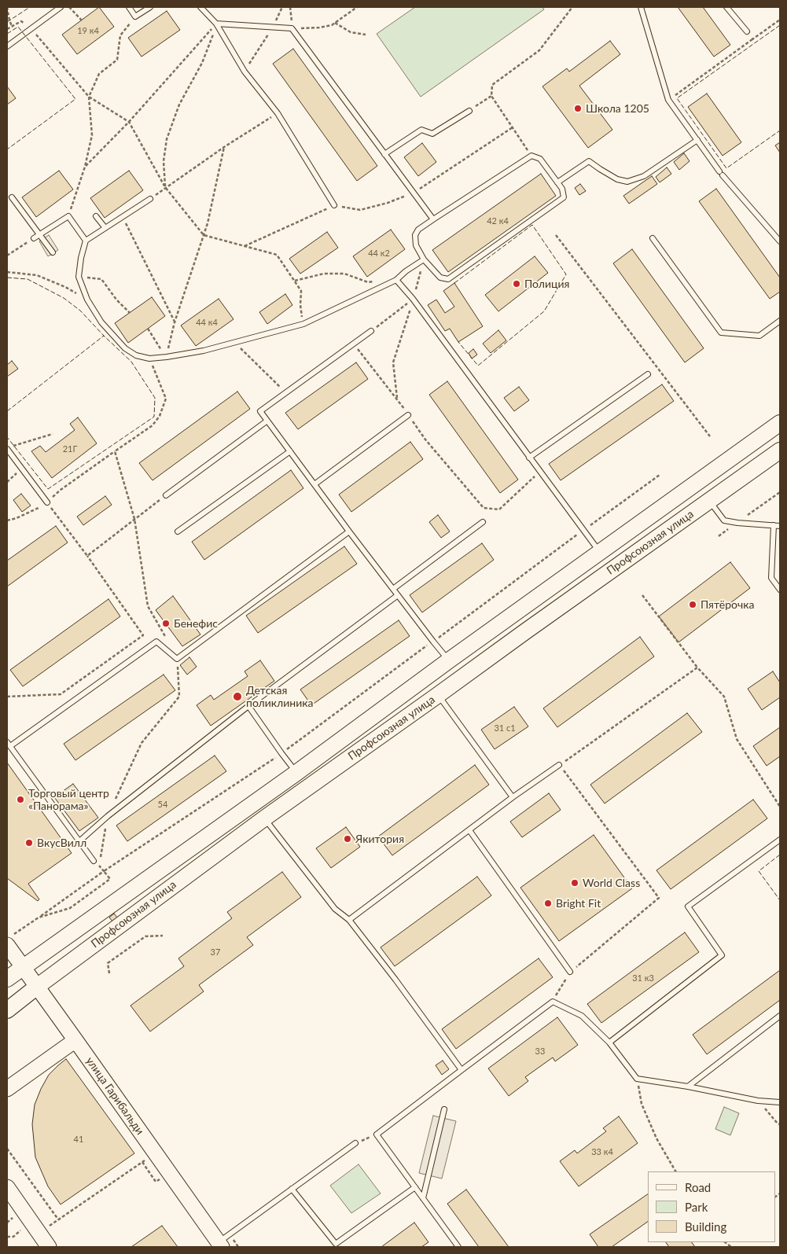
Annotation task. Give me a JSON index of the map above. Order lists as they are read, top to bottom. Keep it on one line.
{"streets":{"main road":["Профсоюзная улица"],"street":["улица Гарибальди"]},"crossings":[["Профсоюзная улица","улица Гарибальди"]],"places":["Школа 1205","Полиция","Пятёрочка","Бенефис","Детская поликлиника","Торговый центр «Панорама»","Якитория","ВкусВилл","World Class","Bright Fit"],"house_numbers":["19 к4","42 к4","44 к2","44 к4","21Г","31 с1","54","37","31 к3","33","41","33 к4"],"legend":["Road","Park","Building"]}
